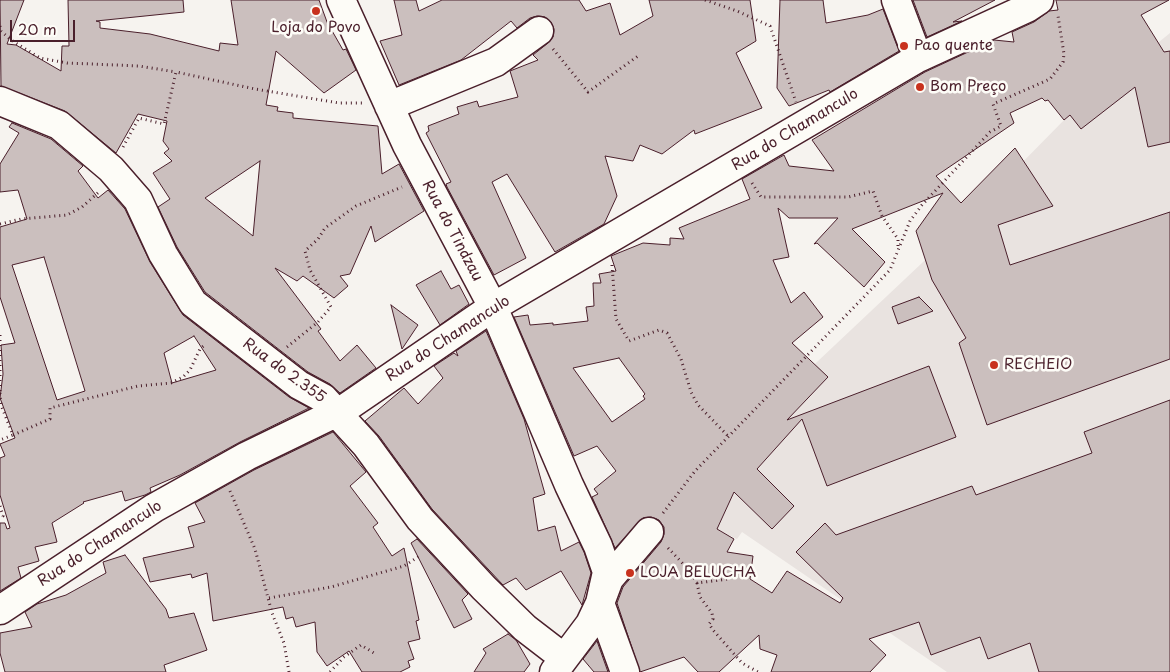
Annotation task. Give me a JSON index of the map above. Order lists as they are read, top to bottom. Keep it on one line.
{"streets":{"street":["Rua do Chamanculo","Rua do Tindzau","Rua do 2.355"]},"crossings":[["Rua do Chamanculo","Rua do Tindzau"],["Rua do Chamanculo","Rua do 2.355"]],"places":["Loja do Povo","Pao quente","Bom Preço","RECHEIO","LOJA BELUCHA"],"scale_bar":"20 m"}
